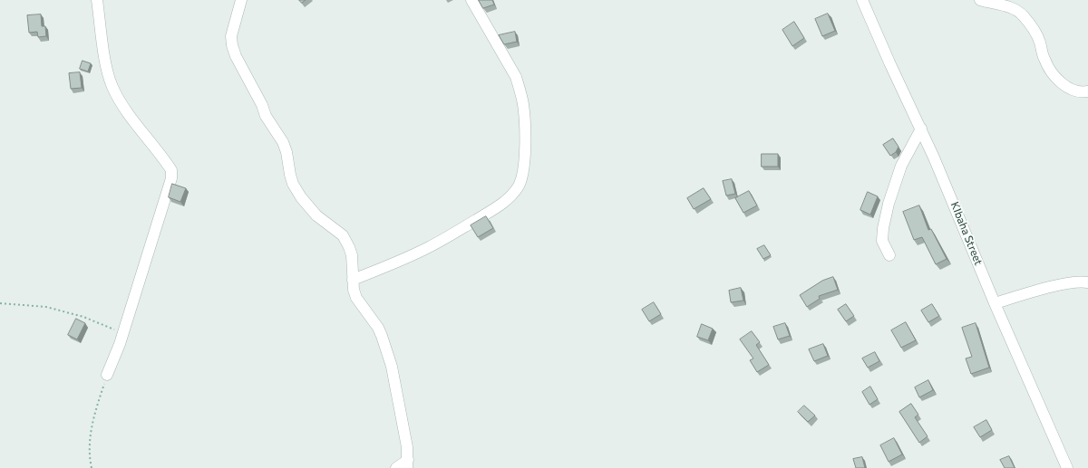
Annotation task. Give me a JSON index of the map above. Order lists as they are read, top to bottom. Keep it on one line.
{"streets":{"street":["KIbaha Street"]}}
